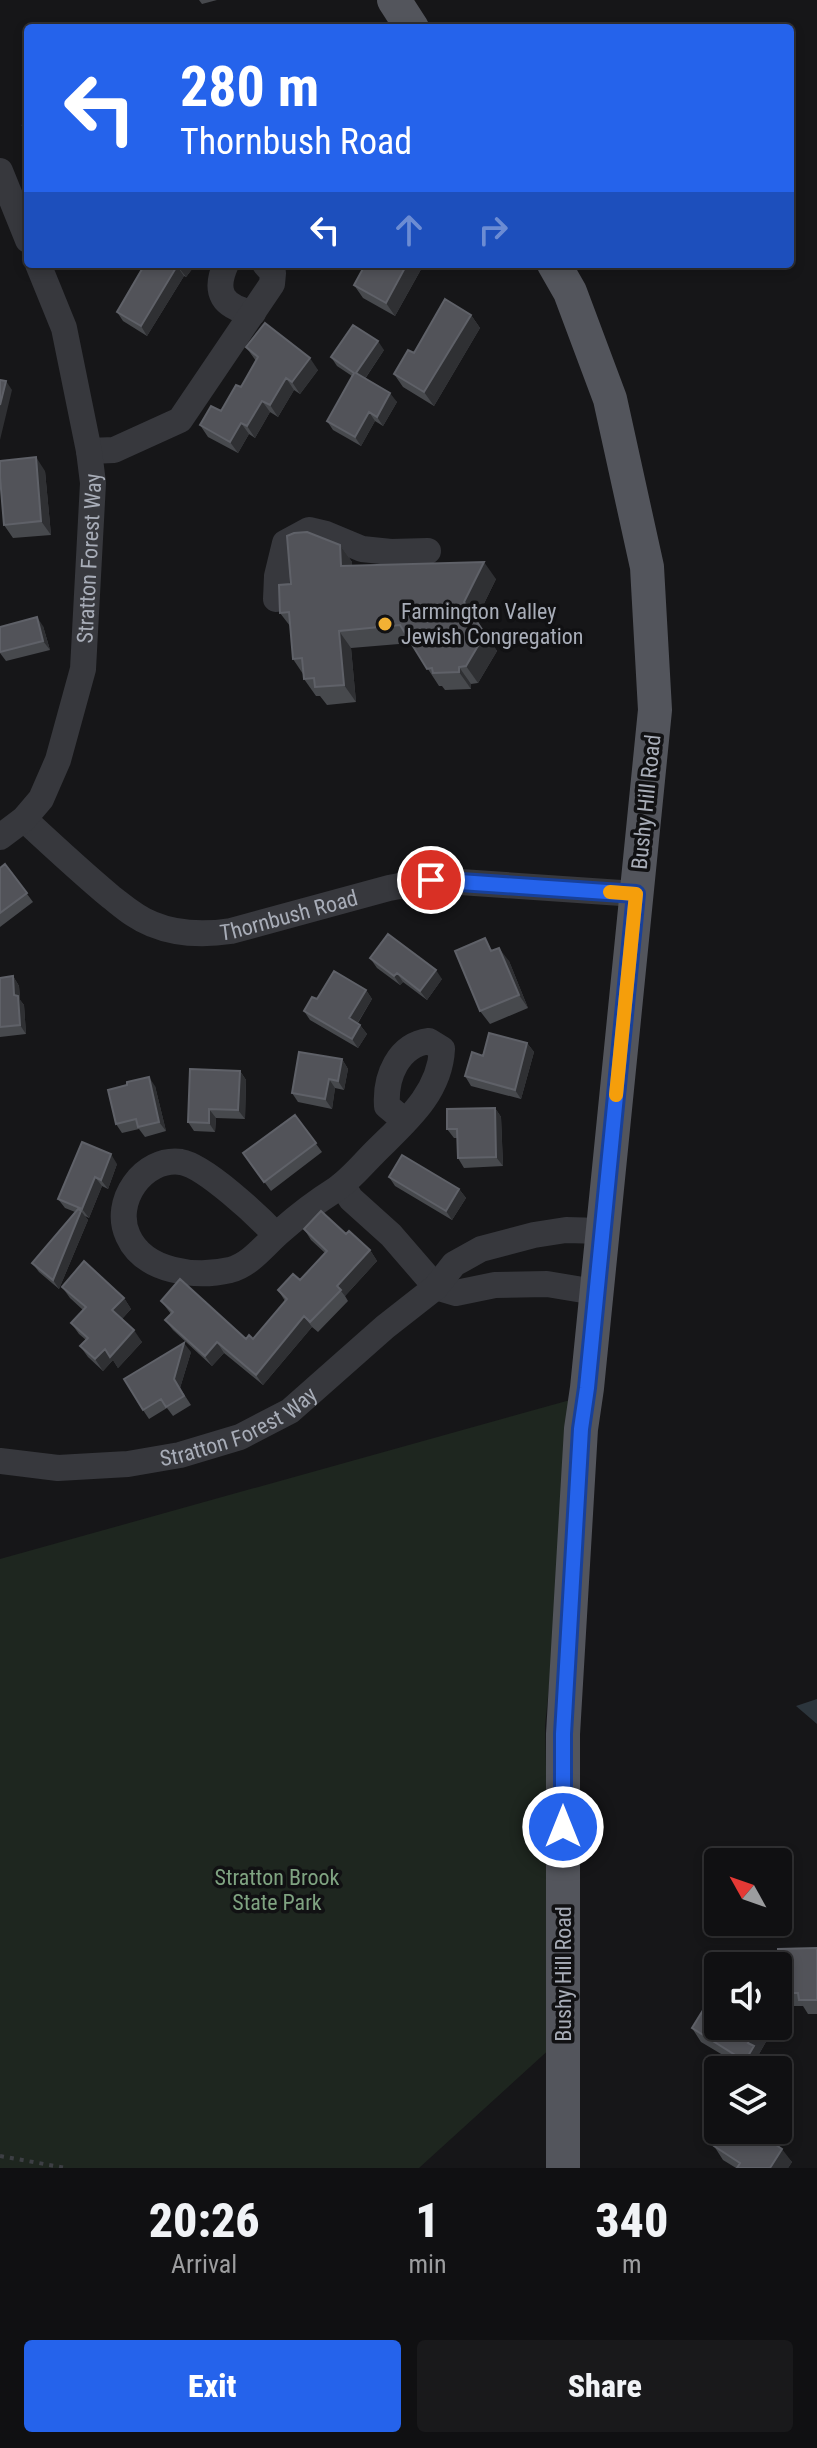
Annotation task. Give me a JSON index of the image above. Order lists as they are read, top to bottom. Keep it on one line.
{"streets":{"main road":["Bushy Hill Road"],"street":["Stratton Forest Way","Thornbush Road"]},"crossings":[["Stratton Forest Way","Bushy Hill Road"],["Stratton Forest Way","Thornbush Road"],["Bushy Hill Road","Thornbush Road"]],"parks":["Stratton Brook State Park"],"places":["Farmington Valley Jewish Congregation"],"north":"top left","page":{"turn":["280 m","Thornbush Road"],"eta":["20:26","Arrival","1","min","340","m"],"buttons":["Exit","Share"]}}
